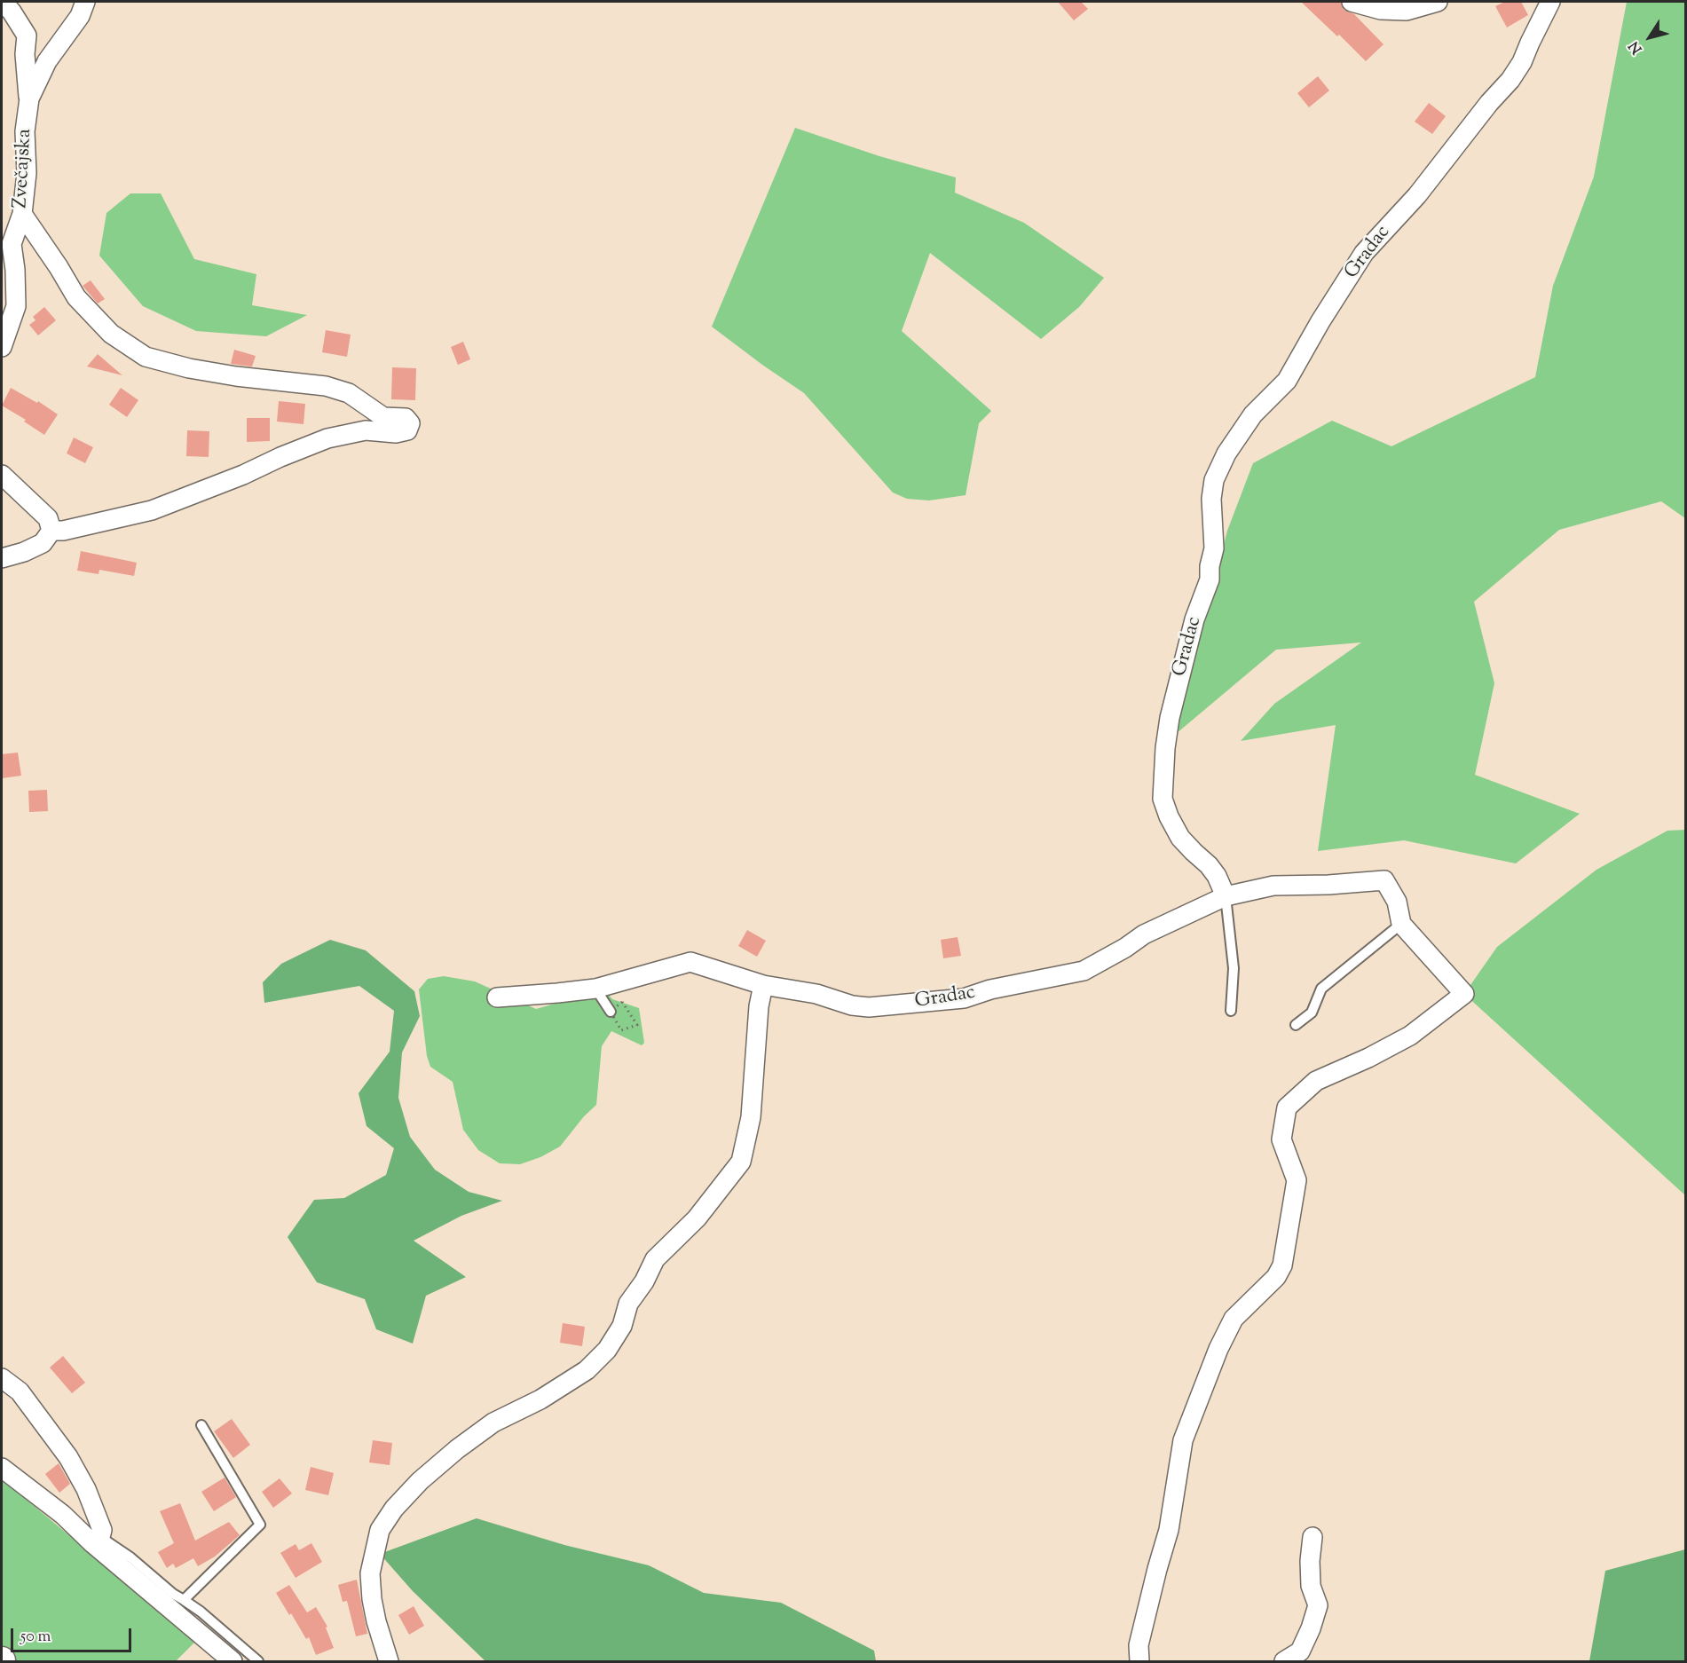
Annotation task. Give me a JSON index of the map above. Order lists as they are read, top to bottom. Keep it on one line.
{"streets":{"street":["Zvečajska","Gradac"]},"scale_bar":"50 m","north":"bottom left"}
